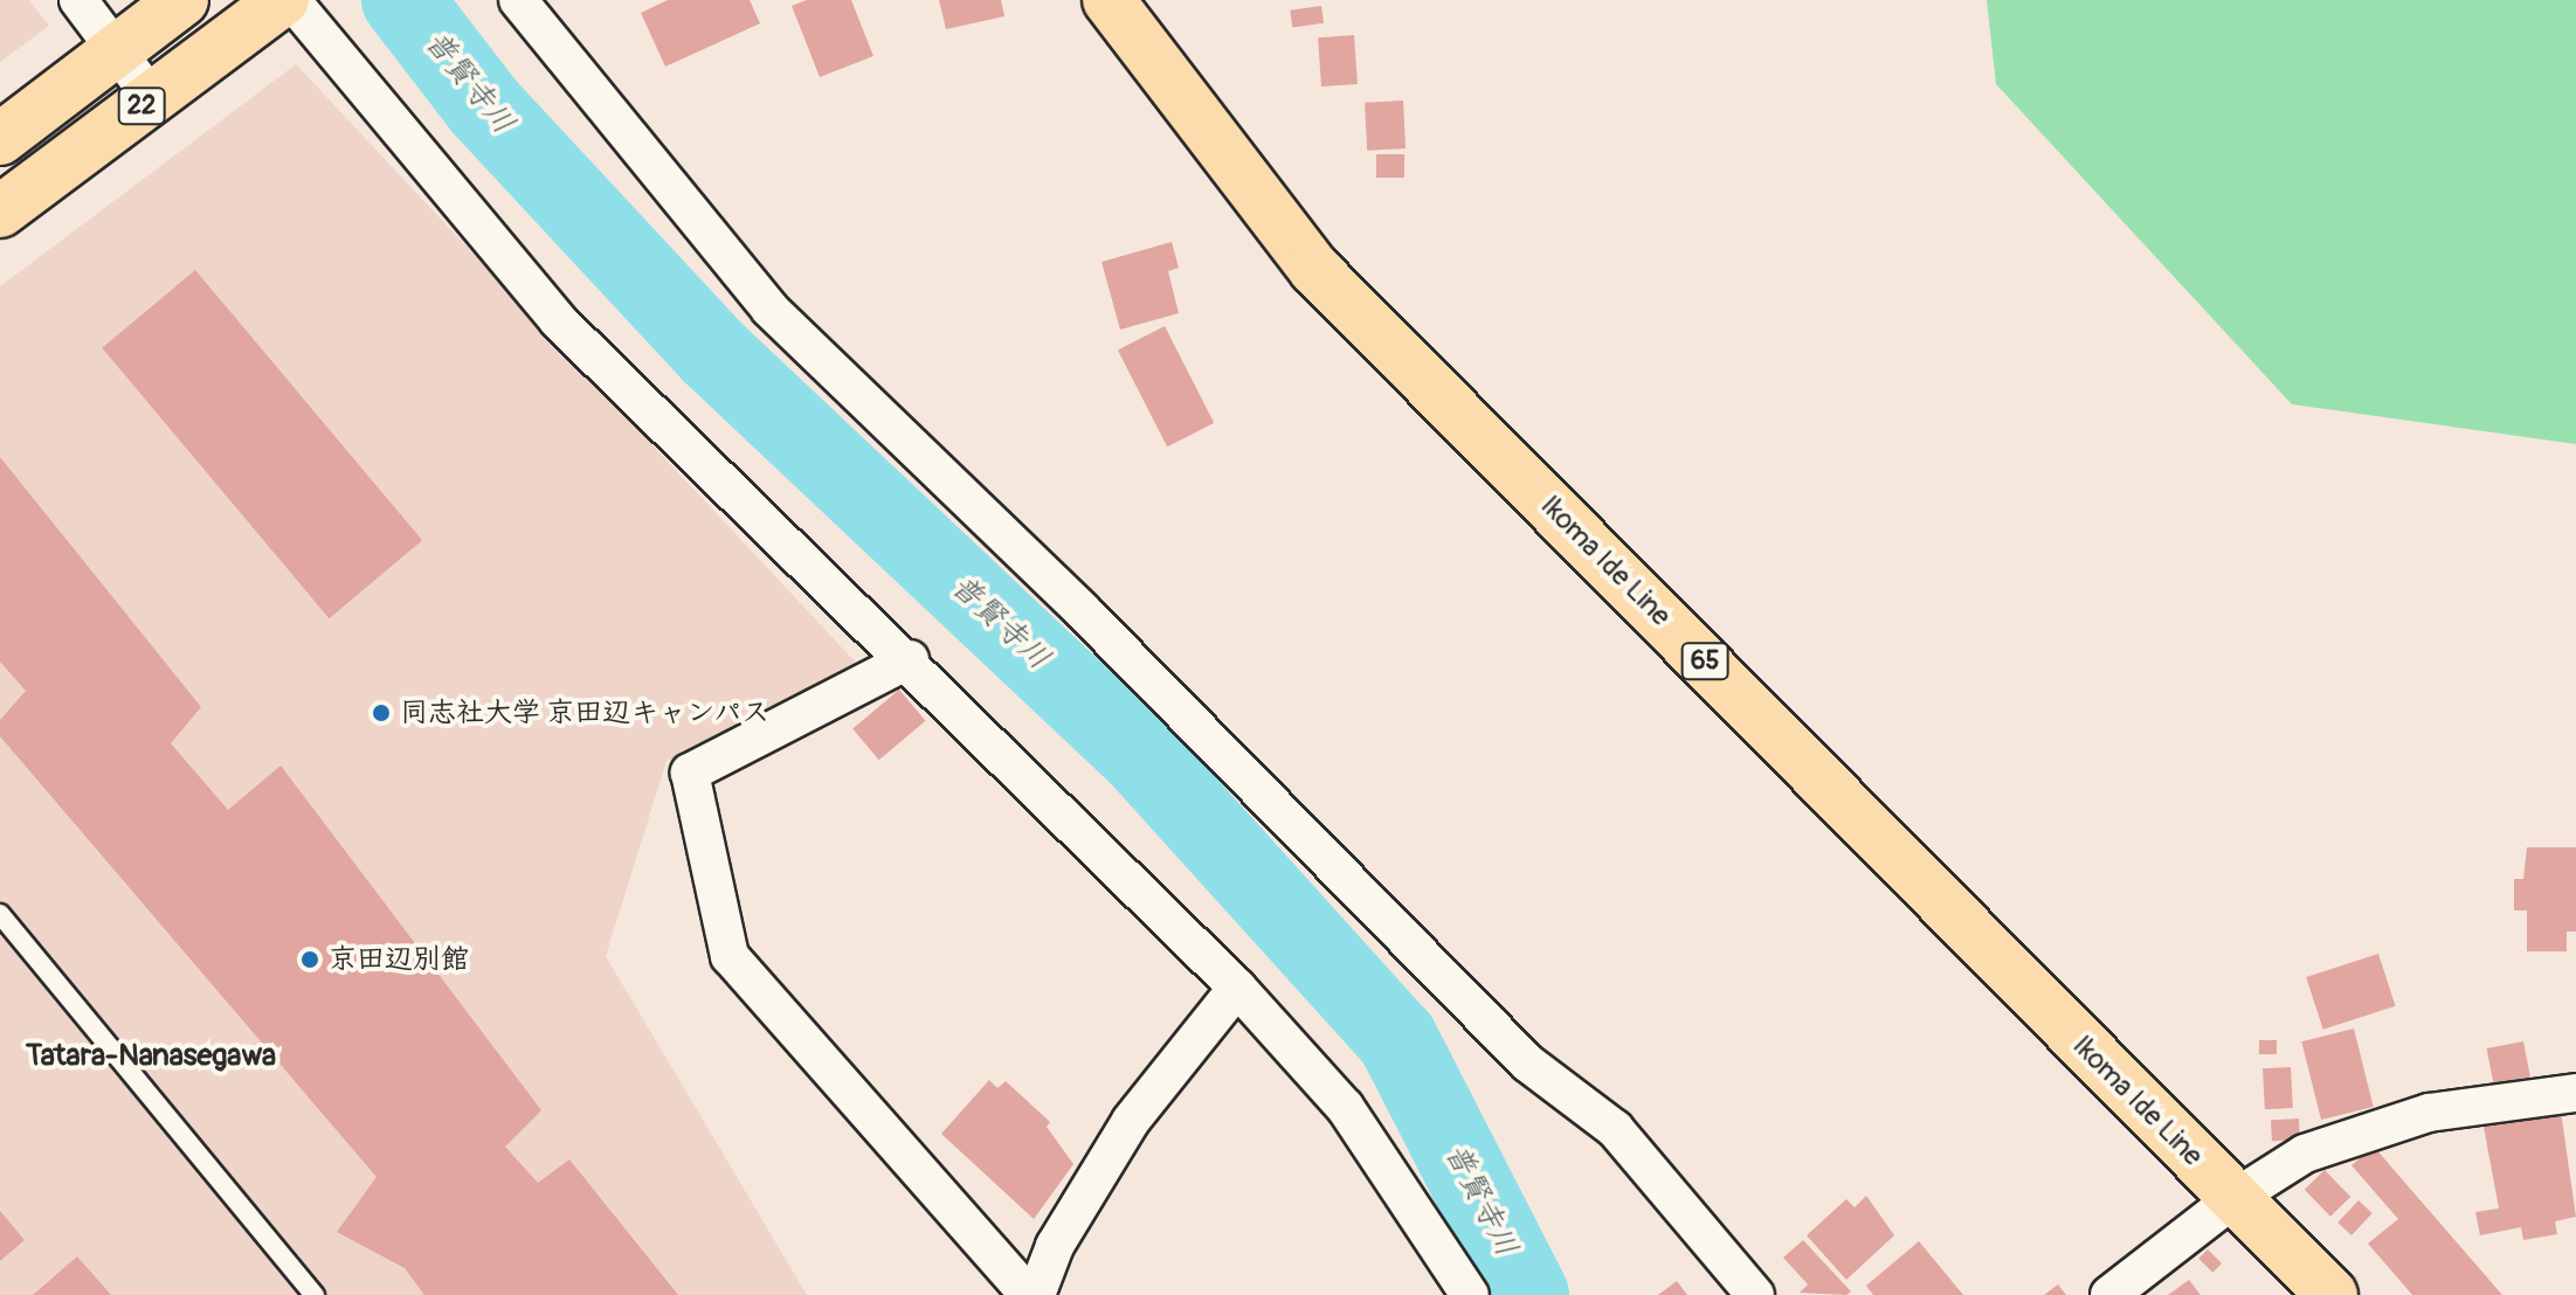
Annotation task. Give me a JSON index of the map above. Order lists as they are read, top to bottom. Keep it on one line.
{"streets":{"main road":["22","Ikoma Ide Line","65"]},"districts":["Tatara-Nanasegawa"],"water":["普賢寺川"],"places":["同志社大学 京田辺キャンパス","京田辺別館"]}
